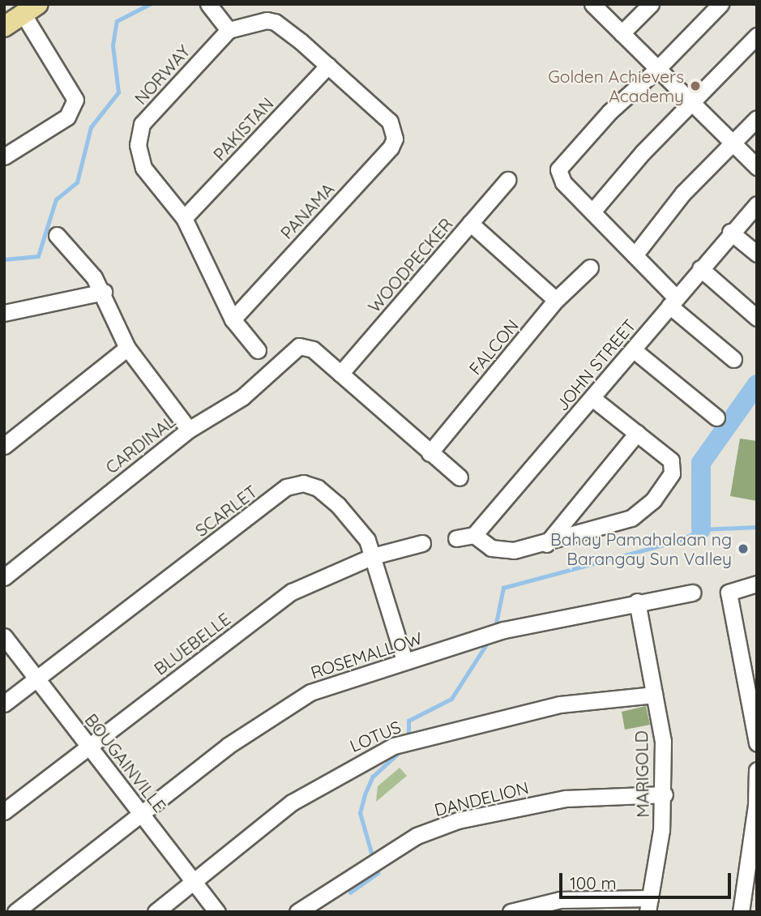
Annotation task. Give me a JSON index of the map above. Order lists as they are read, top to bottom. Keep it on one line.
{"streets":{"street":["NORWAY","PAKISTAN","PANAMA","WOODPECKER","FALCON","JOHN STREET","CARDINAL","SCARLET","BLUEBELLE","ROSEMALLOW","LOTUS","BOUGAINVILLE","MARIGOLD","DANDELION"]},"crossings":[["NORWAY","PAKISTAN"],["NORWAY","PANAMA"],["PAKISTAN","PANAMA"],["WOODPECKER","CARDINAL"],["SCARLET","BLUEBELLE"],["SCARLET","ROSEMALLOW"],["SCARLET","BOUGAINVILLE"],["BLUEBELLE","BOUGAINVILLE"],["ROSEMALLOW","BOUGAINVILLE"],["ROSEMALLOW","MARIGOLD"],["LOTUS","BOUGAINVILLE"],["LOTUS","MARIGOLD"],["MARIGOLD","DANDELION"]],"places":["Golden Achievers Academy","Bahay Pamahalaan ng Barangay Sun Valley"],"scale_bar":"100 m"}
